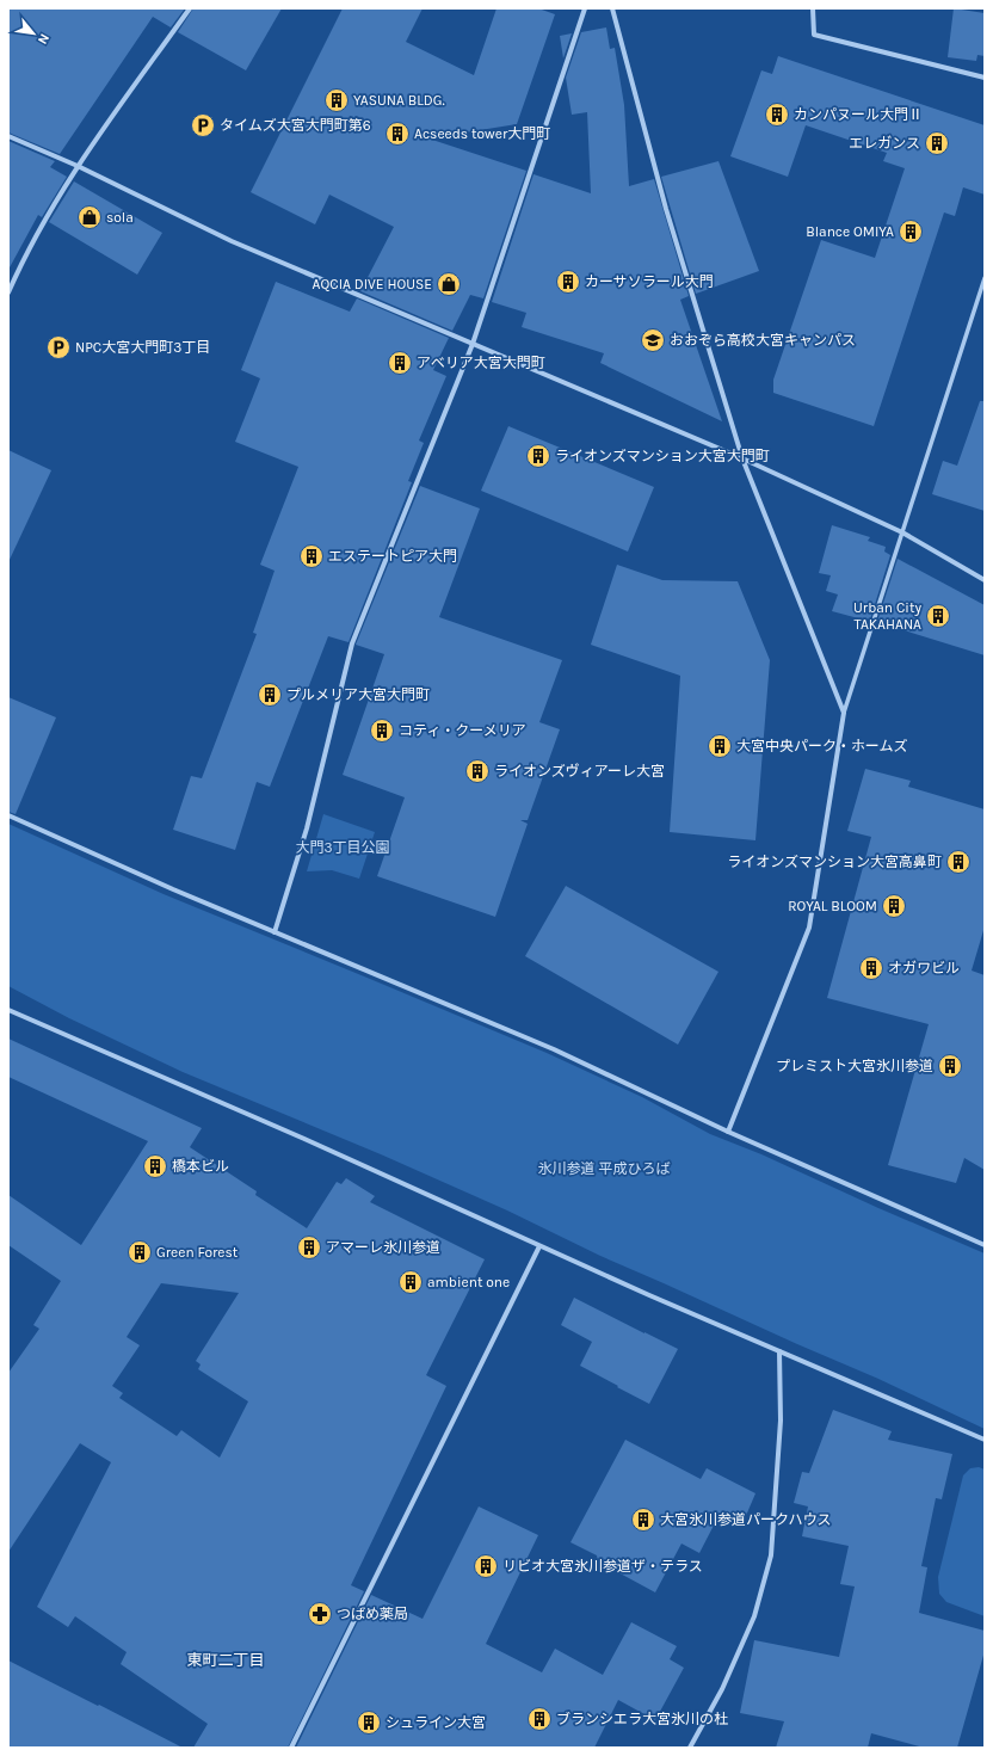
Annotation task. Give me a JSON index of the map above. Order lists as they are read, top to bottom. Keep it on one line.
{"districts":["東町二丁目"],"parks":["大門3丁目公園","氷川参道 平成ひろば"],"places":{"building":["YASUNA BLDG.","カンパヌール大門Ⅱ","Acseeds tower大門町","エレガンス","Blance OMIYA","カーサソラール大門","アベリア大宮大門町","ライオンズマンション大宮大門町","エステートピア大門","Urban City TAKAHANA","プルメリア大宮大門町","コティ・クーメリア","大宮中央パーク・ホームズ","ライオンズヴィアーレ大宮","ライオンズマンション大宮高鼻町","ROYAL BLOOM","オガワビル","プレミスト大宮氷川参道","橋本ビル","アマーレ氷川参道","Green Forest","ambient one","大宮氷川参道パークハウス","リビオ大宮氷川参道ザ・テラス","ブランシエラ大宮氷川の杜","シュライン大宮"],"parking":["タイムズ大宮大門町第6","NPC大宮大門町3丁目"],"shop":["sola","AQCIA DIVE HOUSE"],"school or university":["おおぞら高校大宮キャンパス"],"pharmacy":["つばめ薬局"]},"north":"bottom right"}
